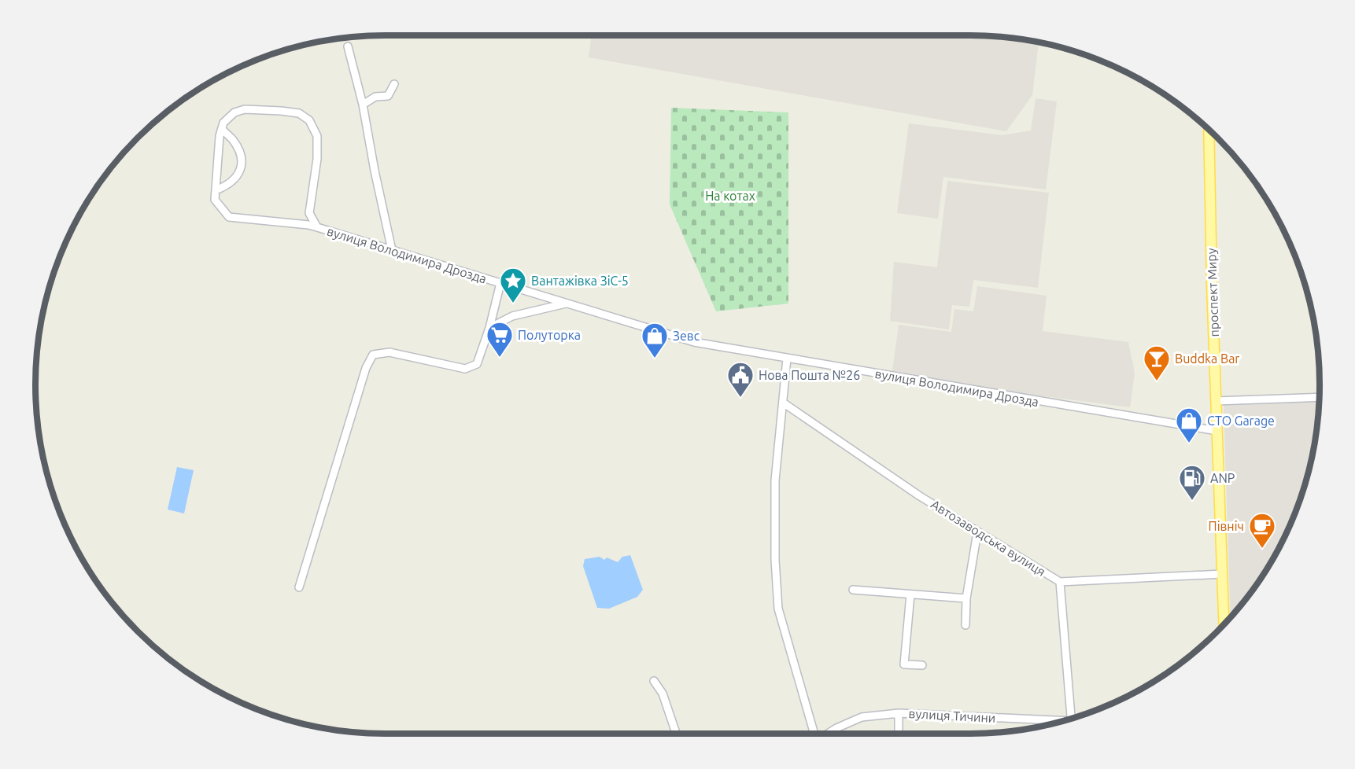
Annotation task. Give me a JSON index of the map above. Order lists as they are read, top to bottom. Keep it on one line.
{"streets":{"main road":["проспект Миру"],"street":["вулиця Володимира Дрозда","Автозаводська вулиця","вулиця Тичини"]},"crossings":[["вулиця Володимира Дрозда","проспект Миру"],["проспект Миру","Автозаводська вулиця"]],"parks":["На котах"],"places":{"place":["Вантажівка ЗіС-5"],"supermarket":["Полуторка"],"shop":["Зевс","СТО Garage"],"bar":["Buddka Bar"],"public building":["Нова Пошта №26"],"fuel station":["ANP"],"cafe":["Північ"]}}
